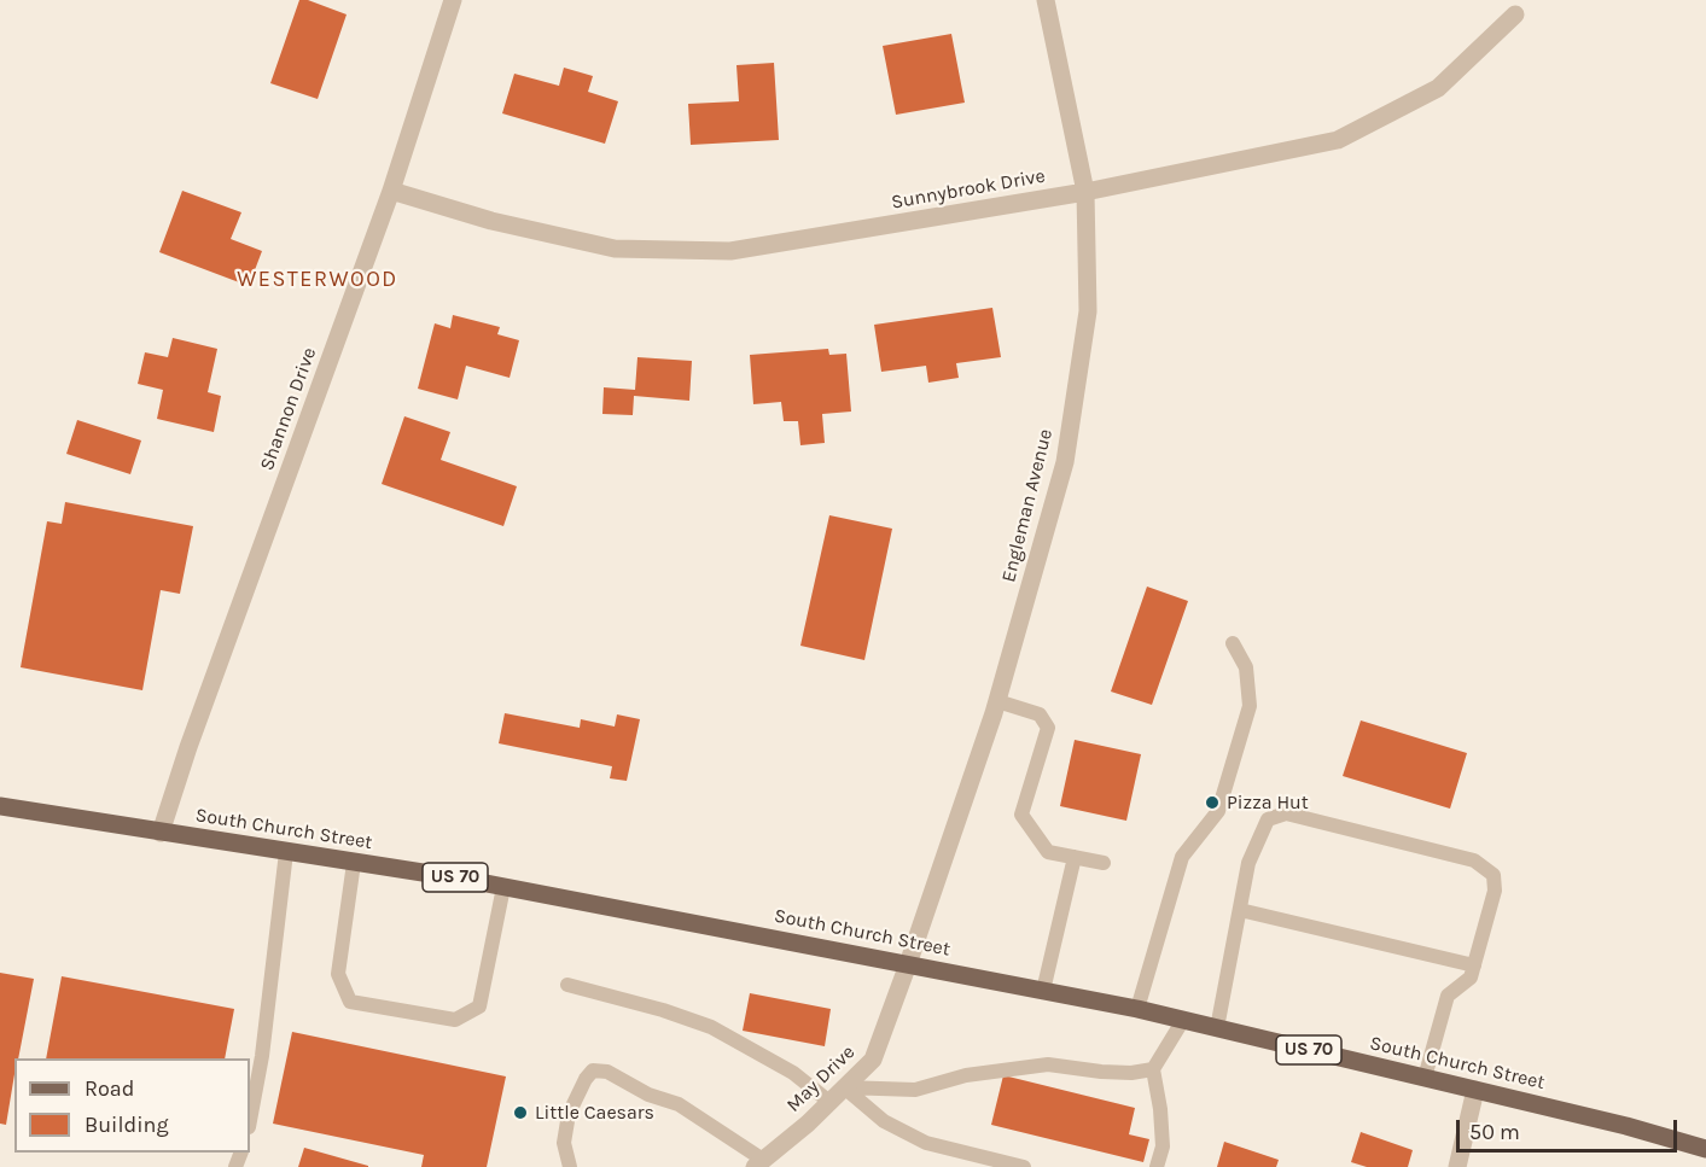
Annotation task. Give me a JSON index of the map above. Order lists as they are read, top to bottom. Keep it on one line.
{"streets":{"main road":["South Church Street","US 70"],"street":["Sunnybrook Drive","Shannon Drive","Engleman Avenue","May Drive"]},"crossings":[["Sunnybrook Drive","Shannon Drive"],["Sunnybrook Drive","Engleman Avenue"],["Shannon Drive","South Church Street"],["Engleman Avenue","South Church Street"],["Engleman Avenue","May Drive"],["South Church Street","May Drive"]],"districts":["WESTERWOOD"],"places":["Pizza Hut","Little Caesars"],"legend":["Road","Building"],"scale_bar":"50 m"}
